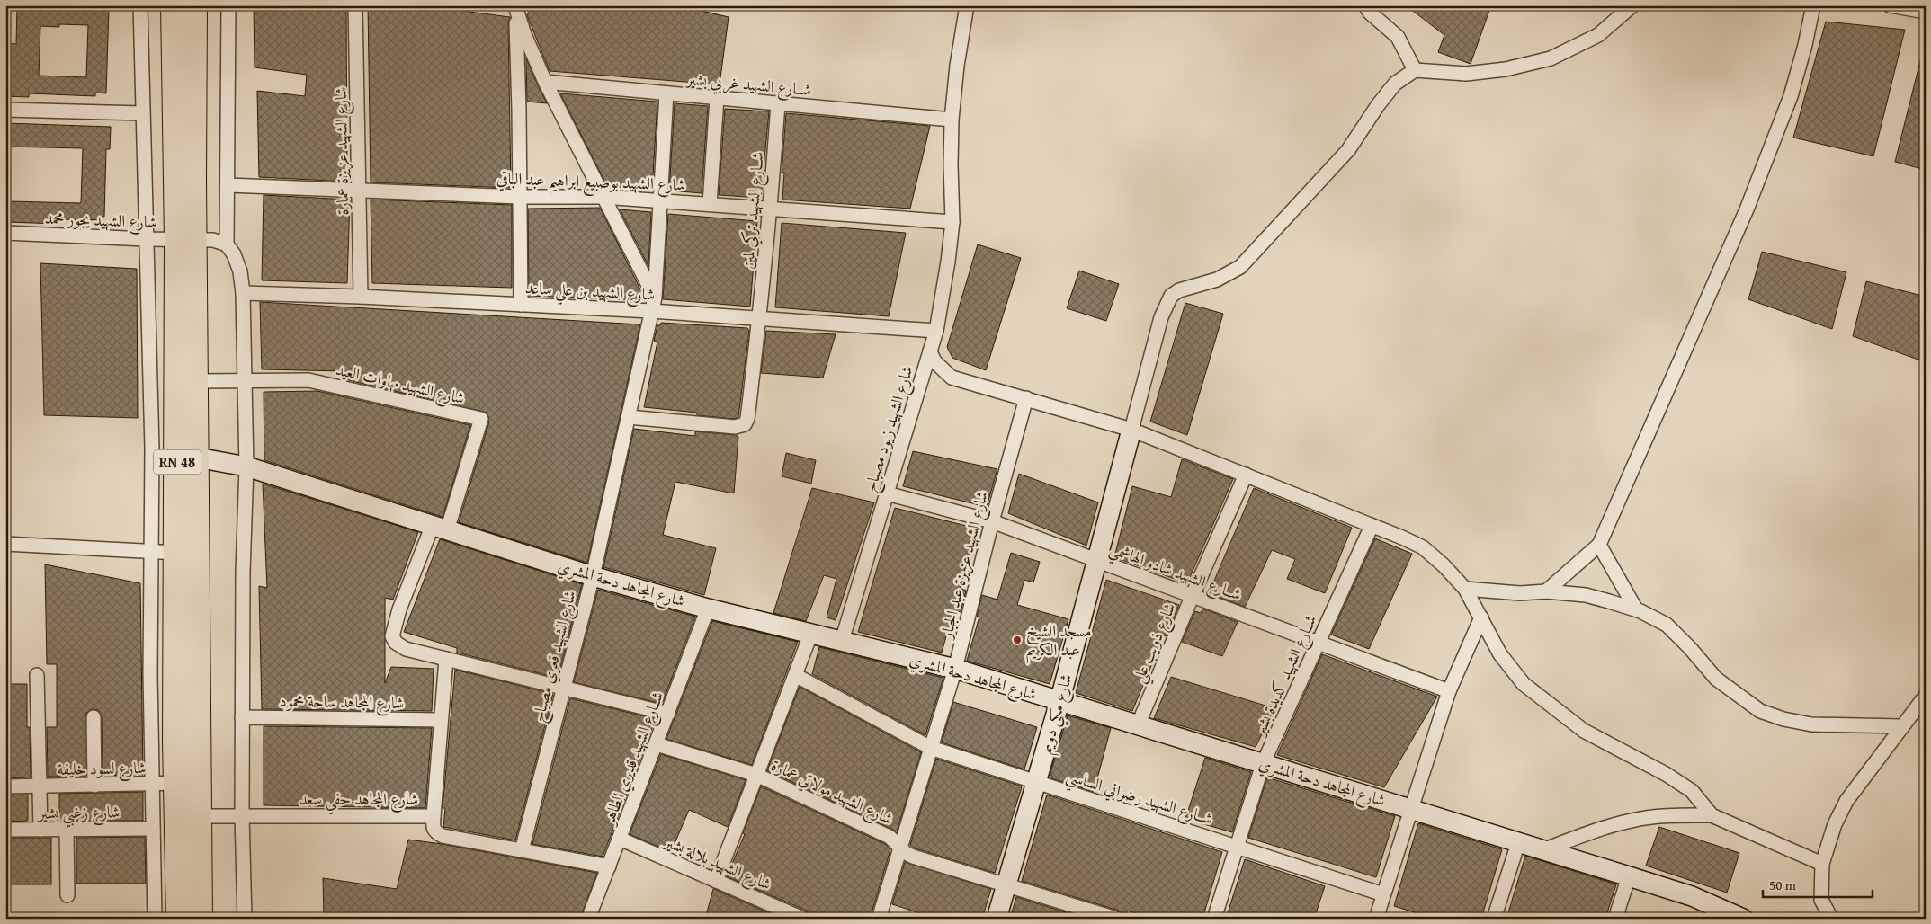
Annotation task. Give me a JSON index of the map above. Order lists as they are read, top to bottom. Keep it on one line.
{"streets":{"highway":["RN 48"],"street":["شــارع الشهيد غربي بشير","شارع الشهيد عزيزة عمارة","شارع الشهيد بوصبيع ابراهيم عبد الباقي","شــارع الشهيد تركي لمين","شارع الشهيد يجور محمد","شارع الشهيد بن علي ساعد","شارع الشهيد مهاوات العيد","شارع الشهيد زيود مصباح","شارع الشهيد عزيزة عبد الجبار","شــارع الشهيد شادو الهاشمي","شارع المجاهد دحة المشري","شارع ذويب علي","شارع الشهيد قعري مصباح","شــارع الشهيد كديدة بشير","شارع المجاهد ساحة محمود","شارع مكي دويم","شــارع الشهيد قديري الطاهر","شارع لسود خليفة","شارع الشهيد مولاتي عمارة","شــارع الشهيد رضواني الساسي","شارع المجاهد حفي سعد","شارع زغبي بشير","شارع الشهيد بلالة بشير"]},"crossings":[["شــارع الشهيد غربي بشير","شــارع الشهيد تركي لمين"],["شــارع الشهيد غربي بشير","شارع الشهيد زيود مصباح"],["شــارع الشهيد غربي بشير","شارع الشهيد قعري مصباح"],["شارع الشهيد عزيزة عمارة","شارع الشهيد بوصبيع ابراهيم عبد الباقي"],["شارع الشهيد عزيزة عمارة","شارع الشهيد بن علي ساعد"],["شارع الشهيد بوصبيع ابراهيم عبد الباقي","شــارع الشهيد تركي لمين"],["شارع الشهيد بوصبيع ابراهيم عبد الباقي","شارع الشهيد زيود مصباح"],["شارع الشهيد بوصبيع ابراهيم عبد الباقي","شارع الشهيد قعري مصباح"],["شــارع الشهيد تركي لمين","شارع الشهيد بن علي ساعد"],["شــارع الشهيد تركي لمين","شارع الشهيد قعري مصباح"],["شارع الشهيد يجور محمد","RN 48"],["شارع الشهيد بن علي ساعد","شارع الشهيد زيود مصباح"],["شارع الشهيد بن علي ساعد","شارع الشهيد قعري مصباح"],["شارع الشهيد مهاوات العيد","RN 48"],["شارع الشهيد مهاوات العيد","شارع المجاهد دحة المشري"],["شارع الشهيد زيود مصباح","شــارع الشهيد شادو الهاشمي"],["شارع الشهيد زيود مصباح","شارع المجاهد دحة المشري"],["RN 48","شارع المجاهد دحة المشري"],["RN 48","شارع لسود خليفة"],["RN 48","شارع المجاهد حفي سعد"],["شارع الشهيد عزيزة عبد الجبار","شــارع الشهيد شادو الهاشمي"],["شارع الشهيد عزيزة عبد الجبار","شارع المجاهد دحة المشري"],["شارع الشهيد عزيزة عبد الجبار","شارع الشهيد مولاتي عمارة"],["شارع الشهيد عزيزة عبد الجبار","شــارع الشهيد رضواني الساسي"],["شــارع الشهيد شادو الهاشمي","شارع ذويب علي"],["شــارع الشهيد شادو الهاشمي","شــارع الشهيد كديدة بشير"],["شــارع الشهيد شادو الهاشمي","شارع مكي دويم"],["شارع المجاهد دحة المشري","شارع ذويب علي"],["شارع المجاهد دحة المشري","شارع الشهيد قعري مصباح"],["شارع المجاهد دحة المشري","شــارع الشهيد كديدة بشير"],["شارع المجاهد دحة المشري","شارع مكي دويم"],["شارع المجاهد دحة المشري","شــارع الشهيد قديري الطاهر"],["شارع الشهيد قعري مصباح","شارع المجاهد حفي سعد"],["شــارع الشهيد كديدة بشير","شــارع الشهيد رضواني الساسي"],["شارع مكي دويم","شارع الشهيد مولاتي عمارة"],["شارع مكي دويم","شــارع الشهيد رضواني الساسي"],["شــارع الشهيد قديري الطاهر","شارع الشهيد مولاتي عمارة"],["شــارع الشهيد قديري الطاهر","شارع المجاهد حفي سعد"],["شــارع الشهيد قديري الطاهر","شارع الشهيد بلالة بشير"]],"places":["مسجد الشيخ عبد الكريم"],"scale_bar":"50 m"}
